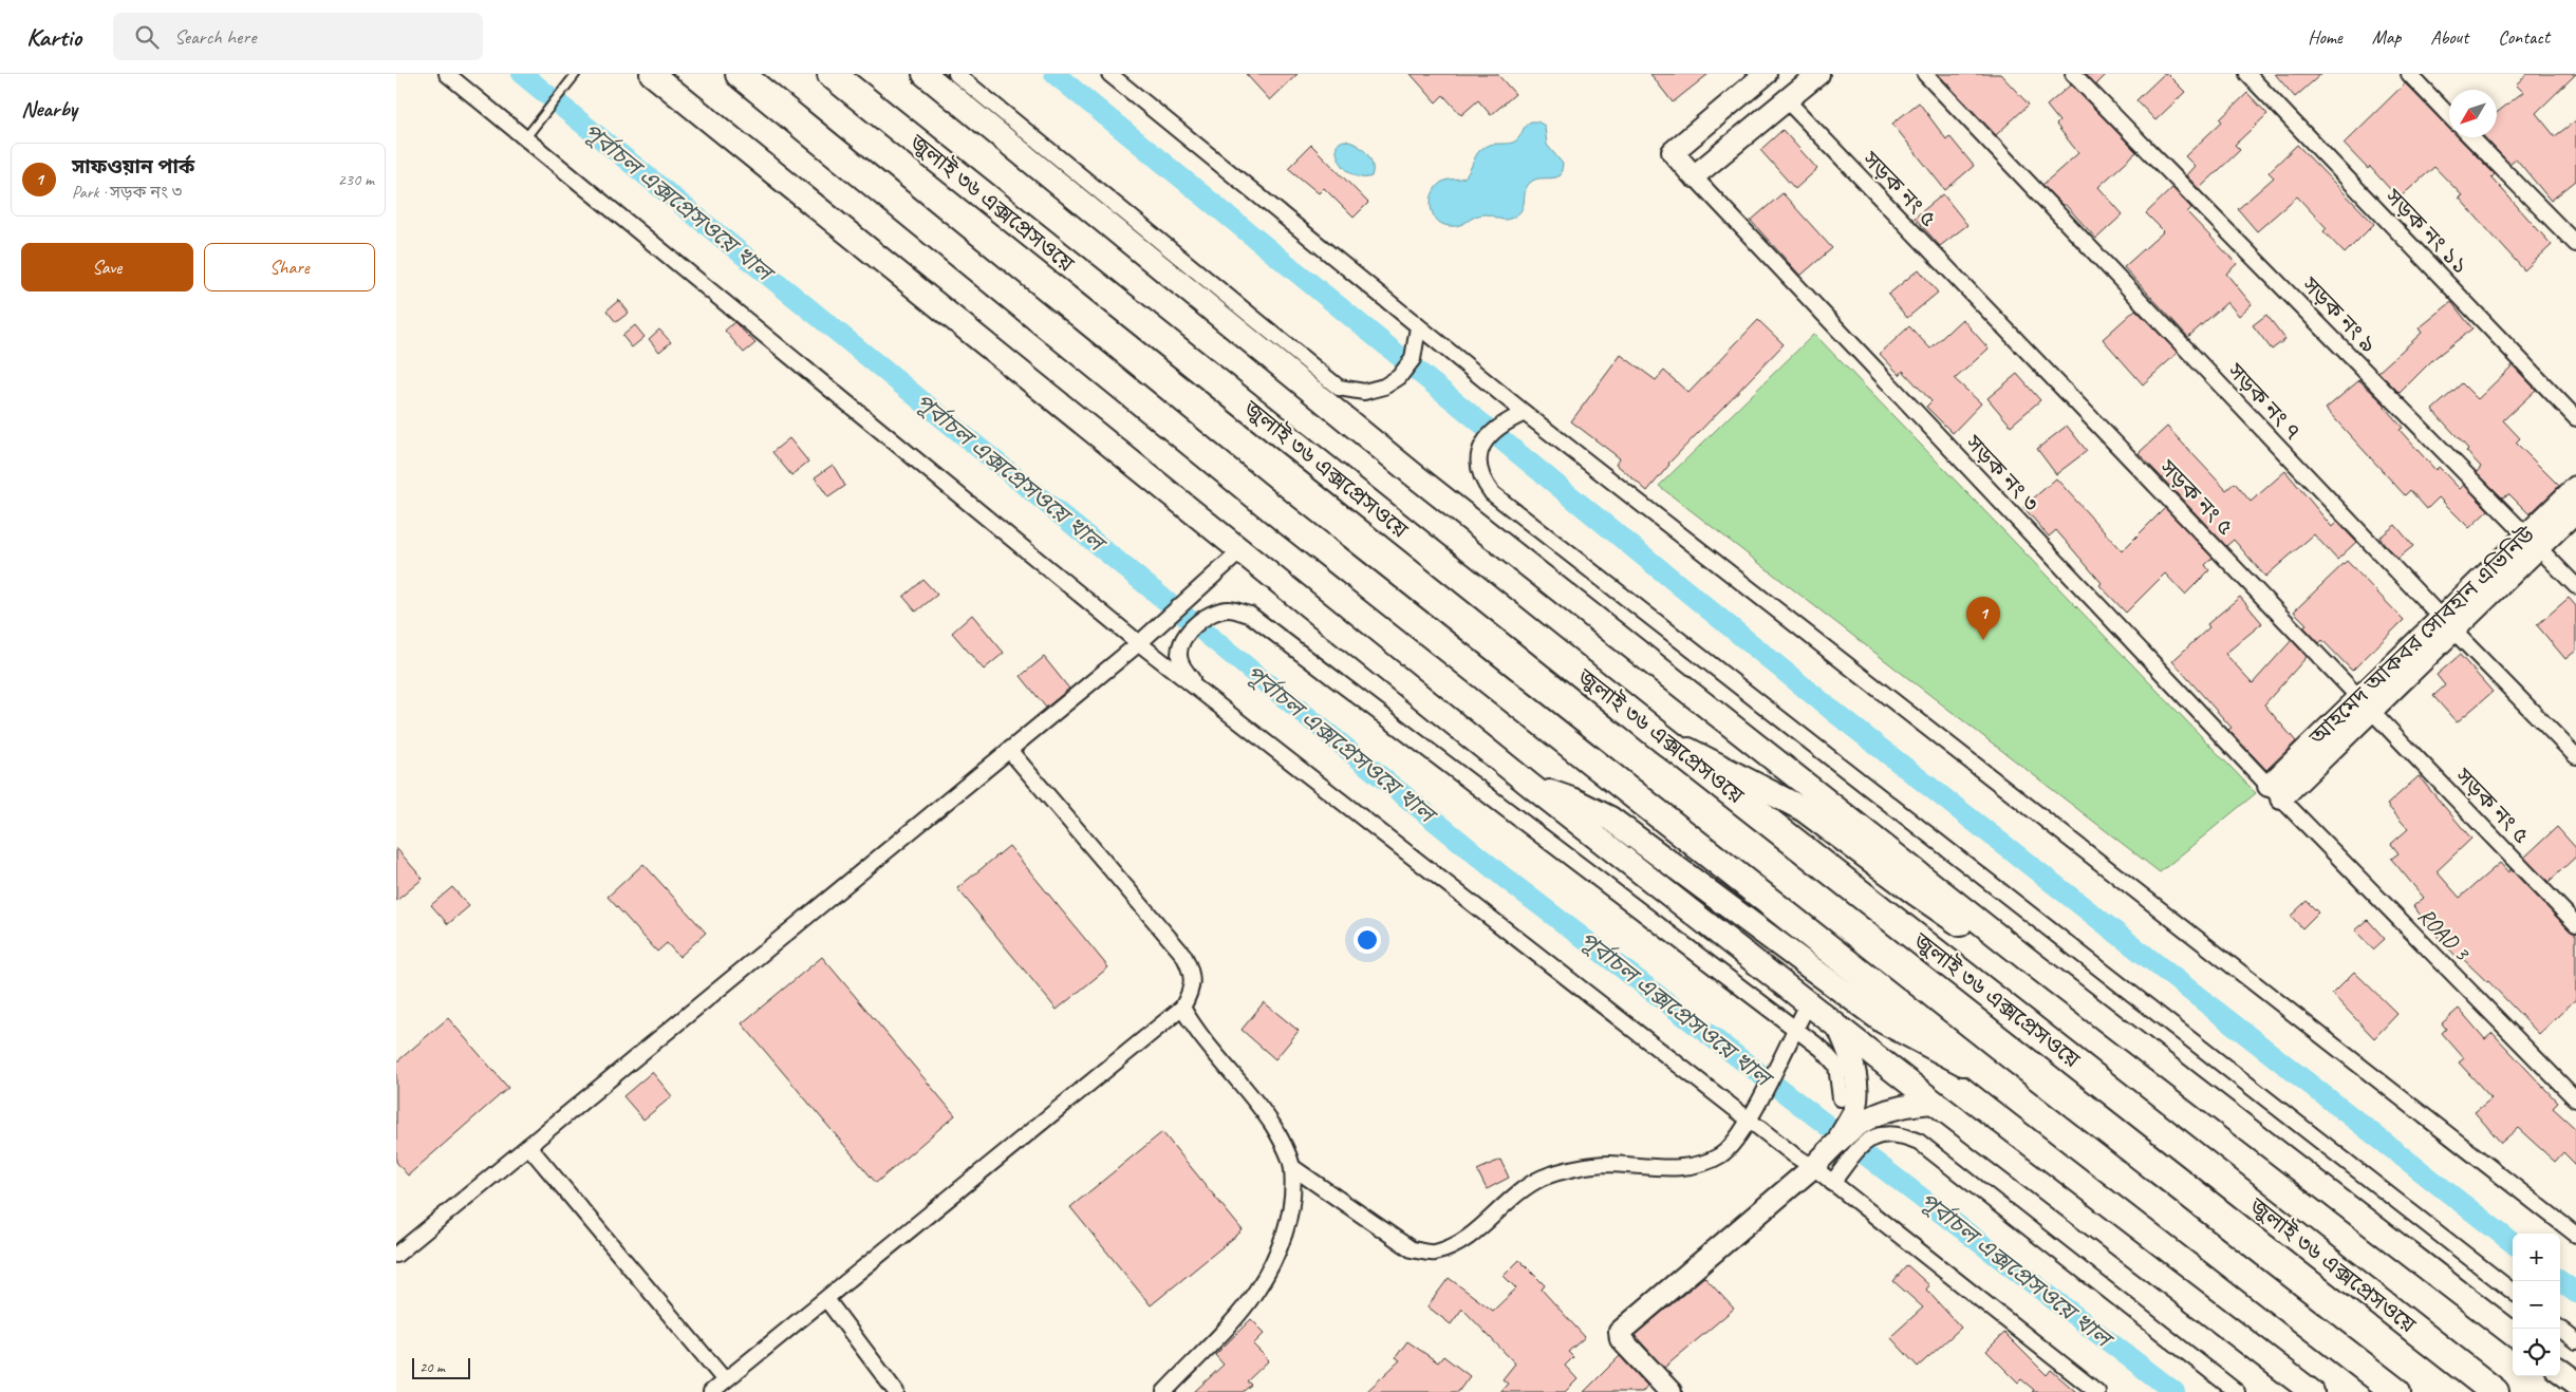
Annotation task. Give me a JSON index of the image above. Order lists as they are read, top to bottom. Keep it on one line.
{"streets":{"highway":["জুলাই ৩৬ এক্সপ্রেসওয়ে"],"street":["সড়ক নং ৫","সড়ক নং ১১","সড়ক নং ৯","সড়ক নং ৭","সড়ক নং ৩","আহমেদ আকবর সোবহান এভিনিউ","ROAD 3"]},"crossings":[["সড়ক নং ৫","আহমেদ আকবর সোবহান এভিনিউ"],["সড়ক নং ৯","আহমেদ আকবর সোবহান এভিনিউ"],["সড়ক নং ৭","আহমেদ আকবর সোবহান এভিনিউ"],["সড়ক নং ৩","আহমেদ আকবর সোবহান এভিনিউ"],["সড়ক নং ৩","ROAD 3"],["আহমেদ আকবর সোবহান এভিনিউ","ROAD 3"]],"water":["পূর্বাচল এক্সপ্রেসওয়ে খাল"],"scale_bar":"20 m","north":"bottom left","page":{"header":"Kartio","search":"Search here","nav":["Home","Map","About","Contact"],"heading":"Nearby","list":[{"mark":"1","name":"সাফওয়ান পার্ক","note":"Park · সড়ক নং ৩","value":"230 m"}],"buttons":["Save","Share"],"pins":"1","map_buttons":["+","−"],"scale":"20 m"}}
